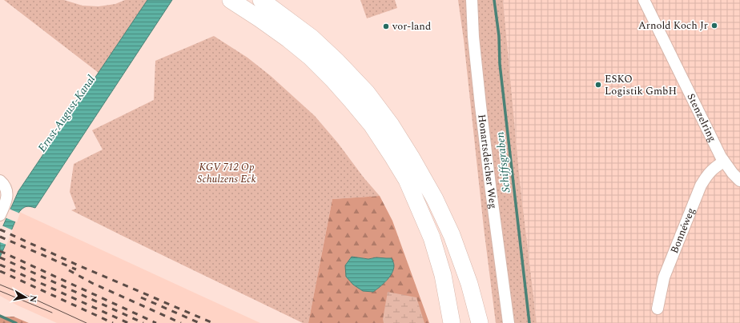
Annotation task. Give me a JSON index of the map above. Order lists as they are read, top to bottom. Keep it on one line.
{"streets":{"street":["Stenzelring","Honartsdeicher Weg","Bonnéweg"]},"crossings":[["Stenzelring","Bonnéweg"]],"water":["Ernst-August-Kanal","Schiffsgraben"],"parks":["KGV 712 Op Schulzens Eck"],"places":["Arnold Koch Jr","vor-land","ESKO Logistik GmbH"],"north":"right"}
